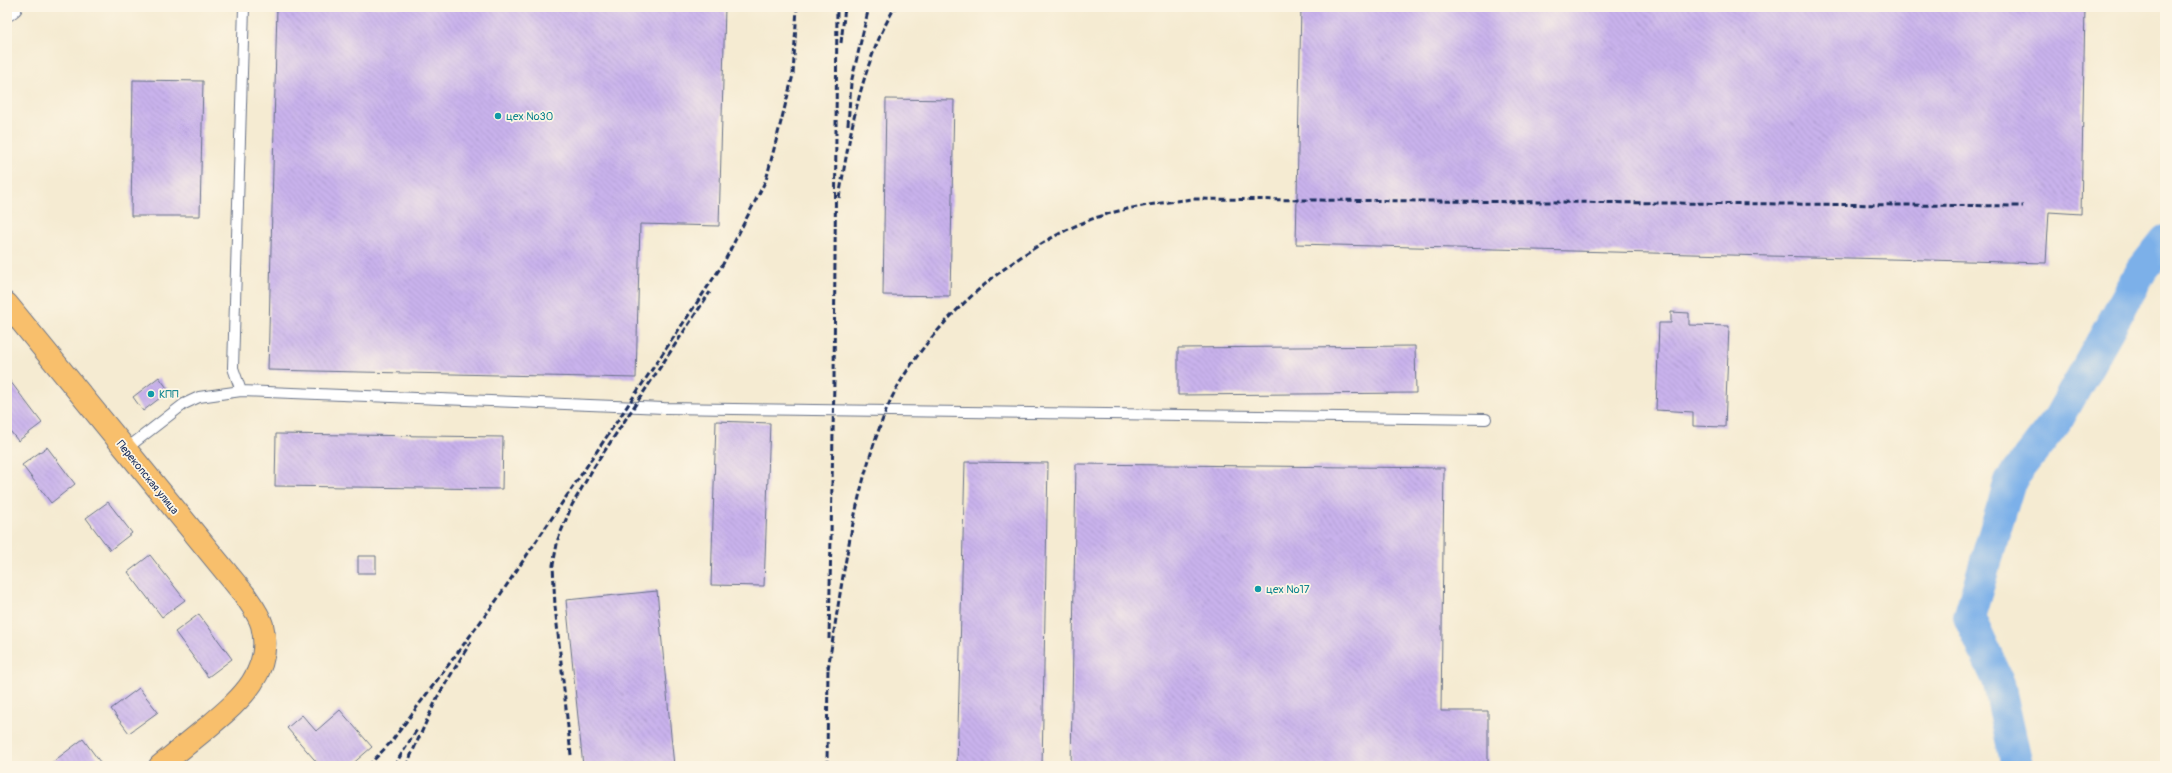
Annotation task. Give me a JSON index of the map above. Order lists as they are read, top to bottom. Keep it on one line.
{"streets":{"main road":["Перекопская улица"]},"places":["цех №30","КПП","цех №17"]}
